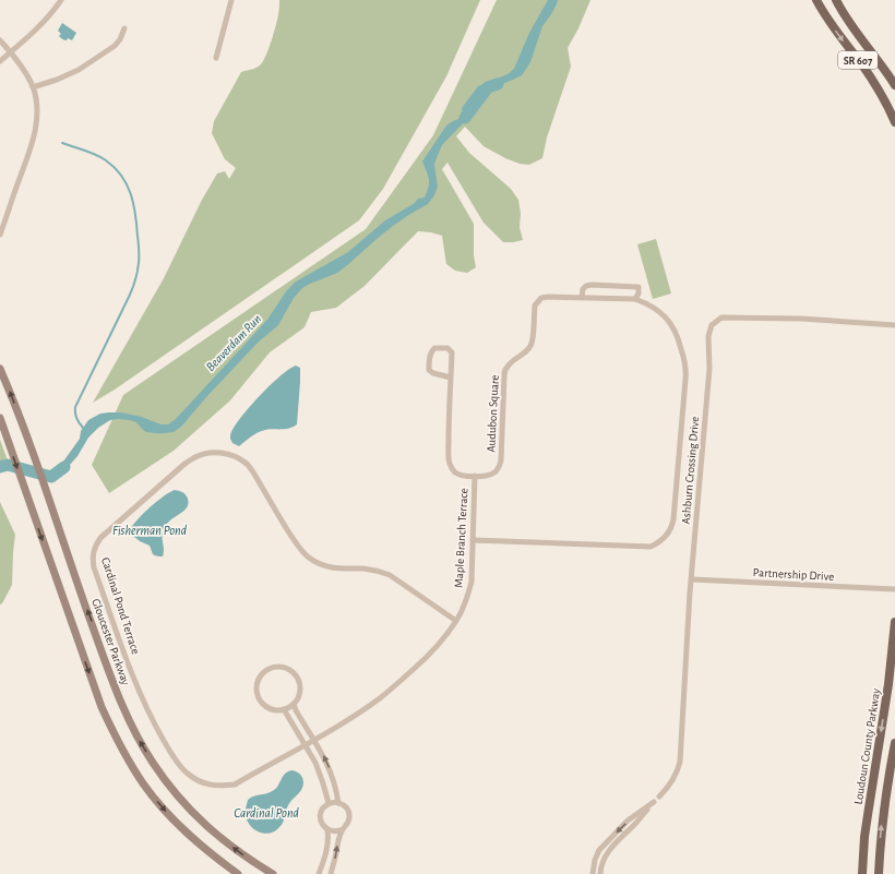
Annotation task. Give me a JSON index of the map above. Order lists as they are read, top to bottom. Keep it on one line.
{"streets":{"main road":["SR 607","Gloucester Parkway","Loudoun County Parkway"],"street":["Audubon Square","Ashburn Crossing Drive","Maple Branch Terrace","Partnership Drive","Cardinal Pond Terrace"]},"crossings":[["Audubon Square","Maple Branch Terrace"],["Ashburn Crossing Drive","Partnership Drive"],["Maple Branch Terrace","Cardinal Pond Terrace"]],"water":["Beaverdam Run","Fisherman Pond","Cardinal Pond"]}
